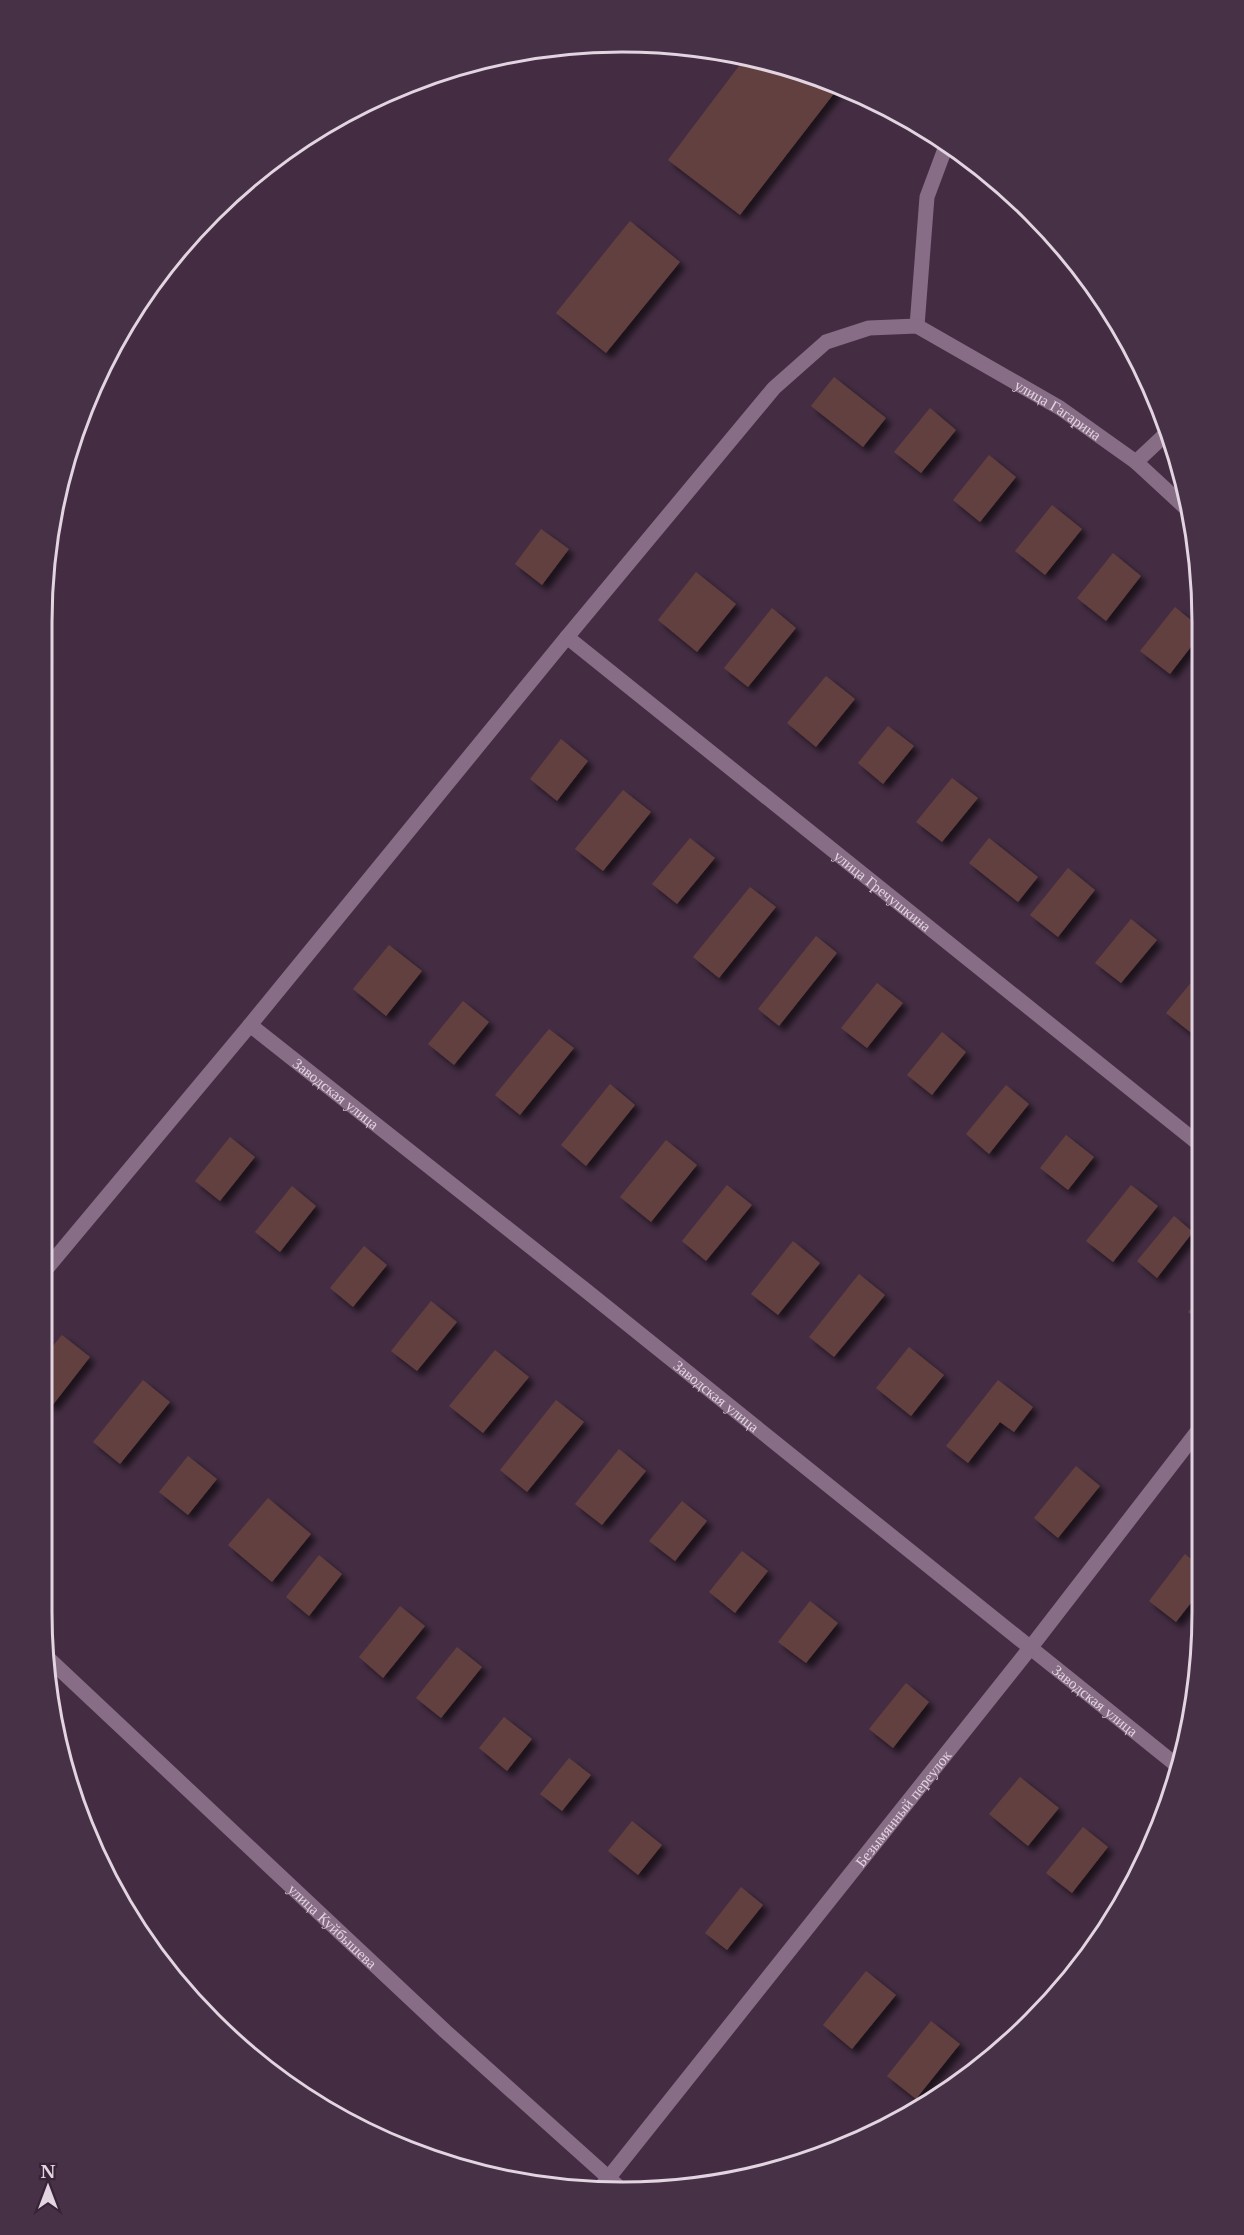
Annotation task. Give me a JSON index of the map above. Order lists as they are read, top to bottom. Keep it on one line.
{"streets":{"street":["улица Гагарина","улица Гречушкина","Заводская улица","Безымянный переулок","улица Куйбышева"]},"crossings":[["Заводская улица","Безымянный переулок"]],"north":"top"}
